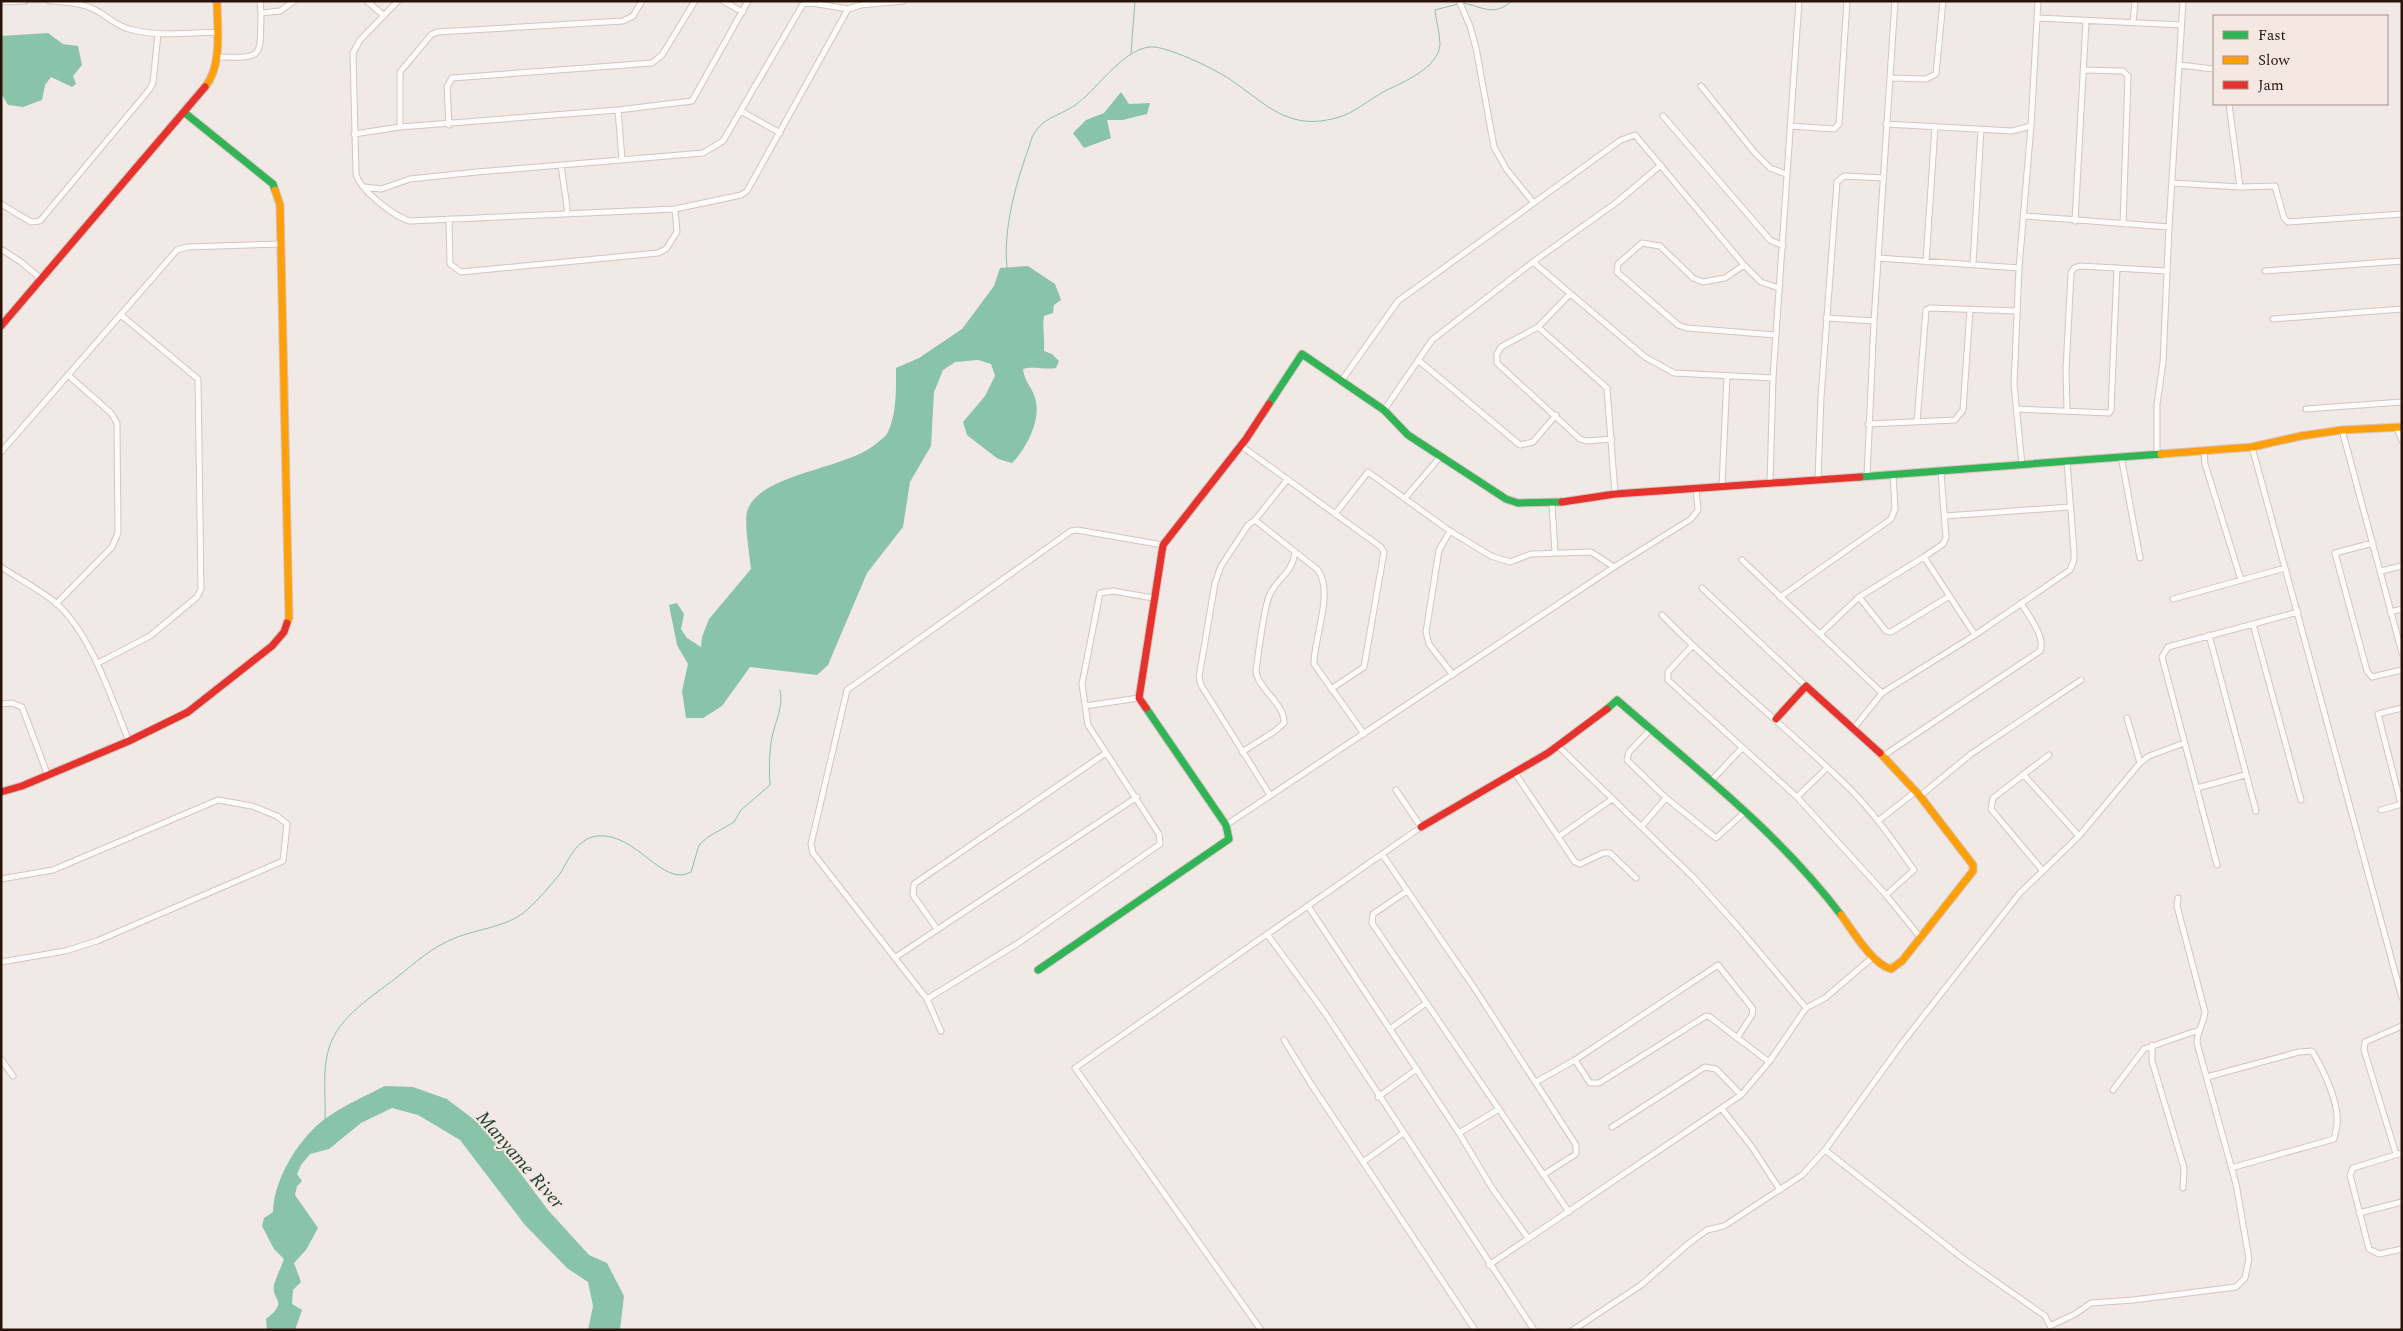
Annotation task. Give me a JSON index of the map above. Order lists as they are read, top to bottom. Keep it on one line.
{"water":["Manyame River"],"legend":["Fast","Slow","Jam"]}
